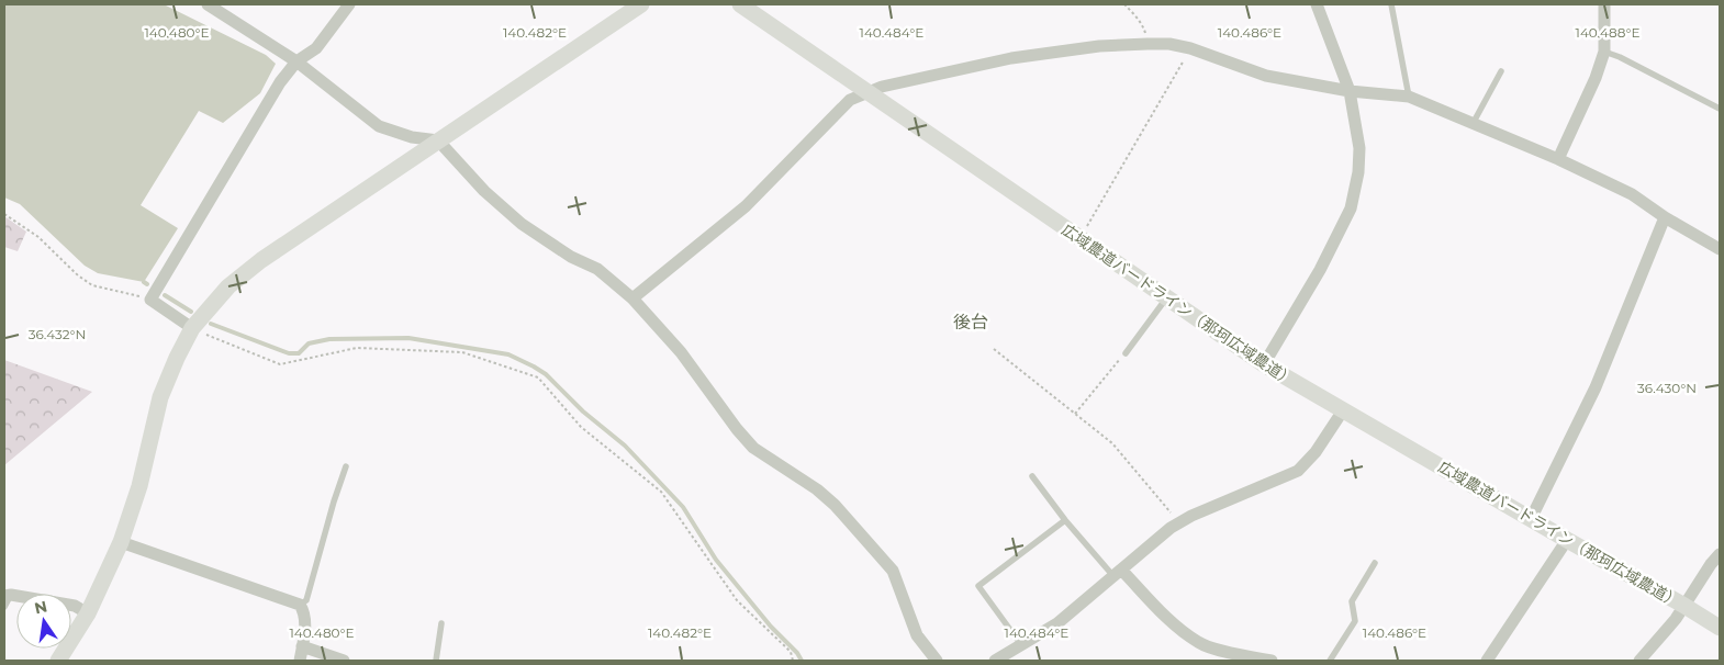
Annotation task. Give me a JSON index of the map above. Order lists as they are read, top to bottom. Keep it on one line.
{"streets":{"street":["広域農道バードライン（那珂広域農道）"]},"districts":["後台"],"north":"top","coordinates":["140.480°E","140.482°E","140.484°E","140.486°E","140.488°E","36.432°N","36.430°N"]}
